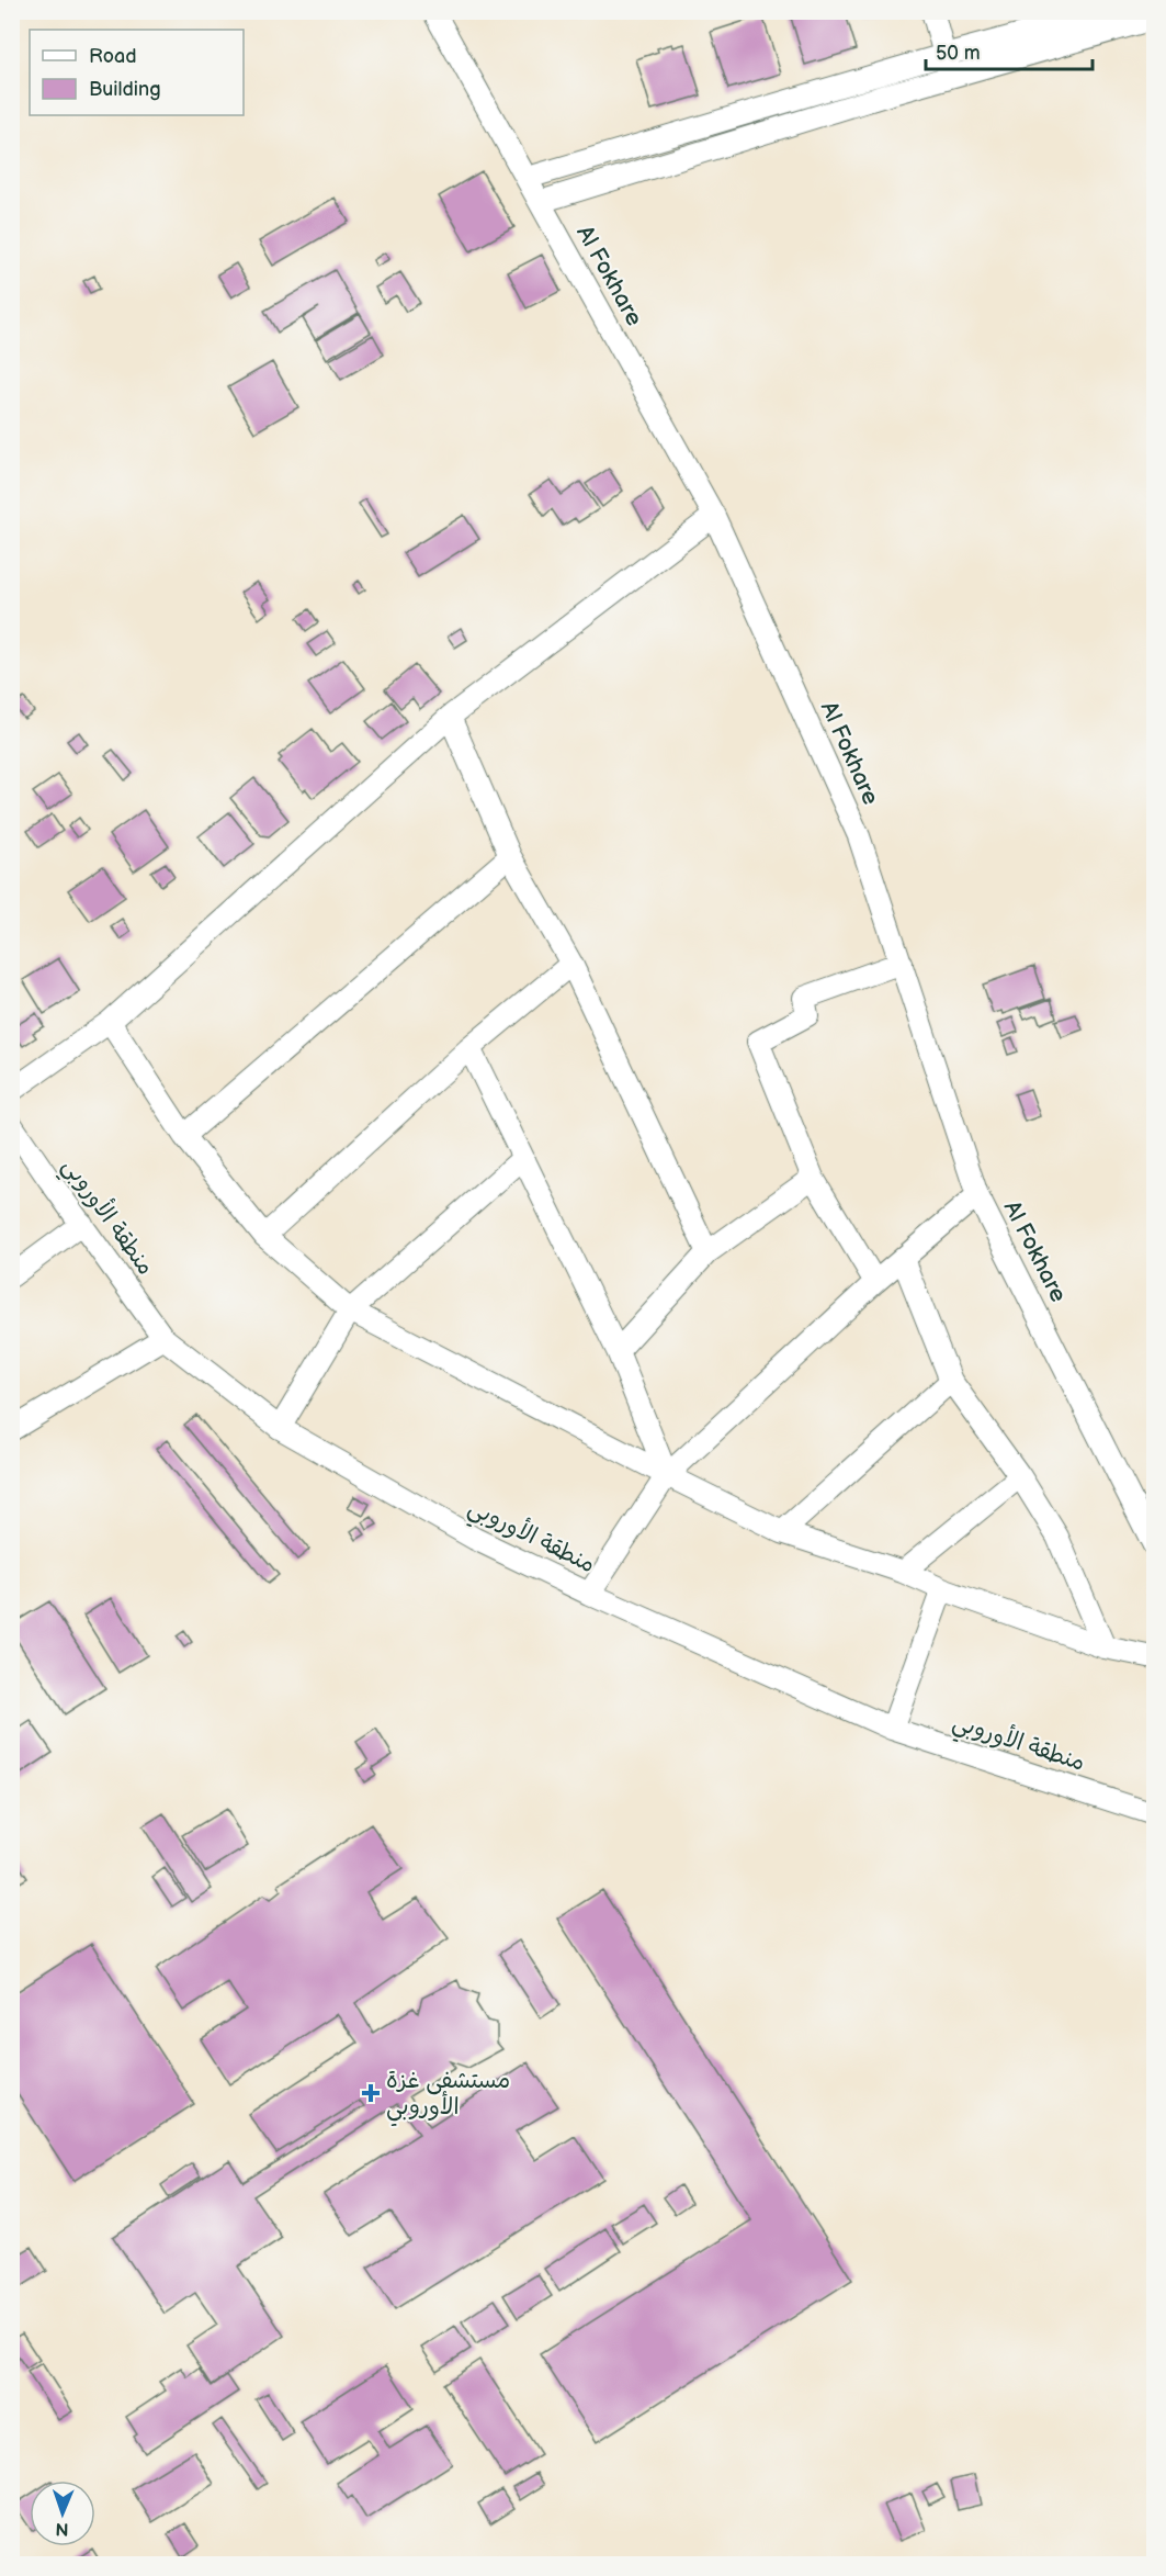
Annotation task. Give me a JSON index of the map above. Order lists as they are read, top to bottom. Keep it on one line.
{"streets":{"street":["Al Fokhare","منطقة الأوروبي"]},"places":{"health":["مستشفى غزة الأوروبي"]},"legend":["Road","Building"],"scale_bar":"50 m","north":"bottom"}
